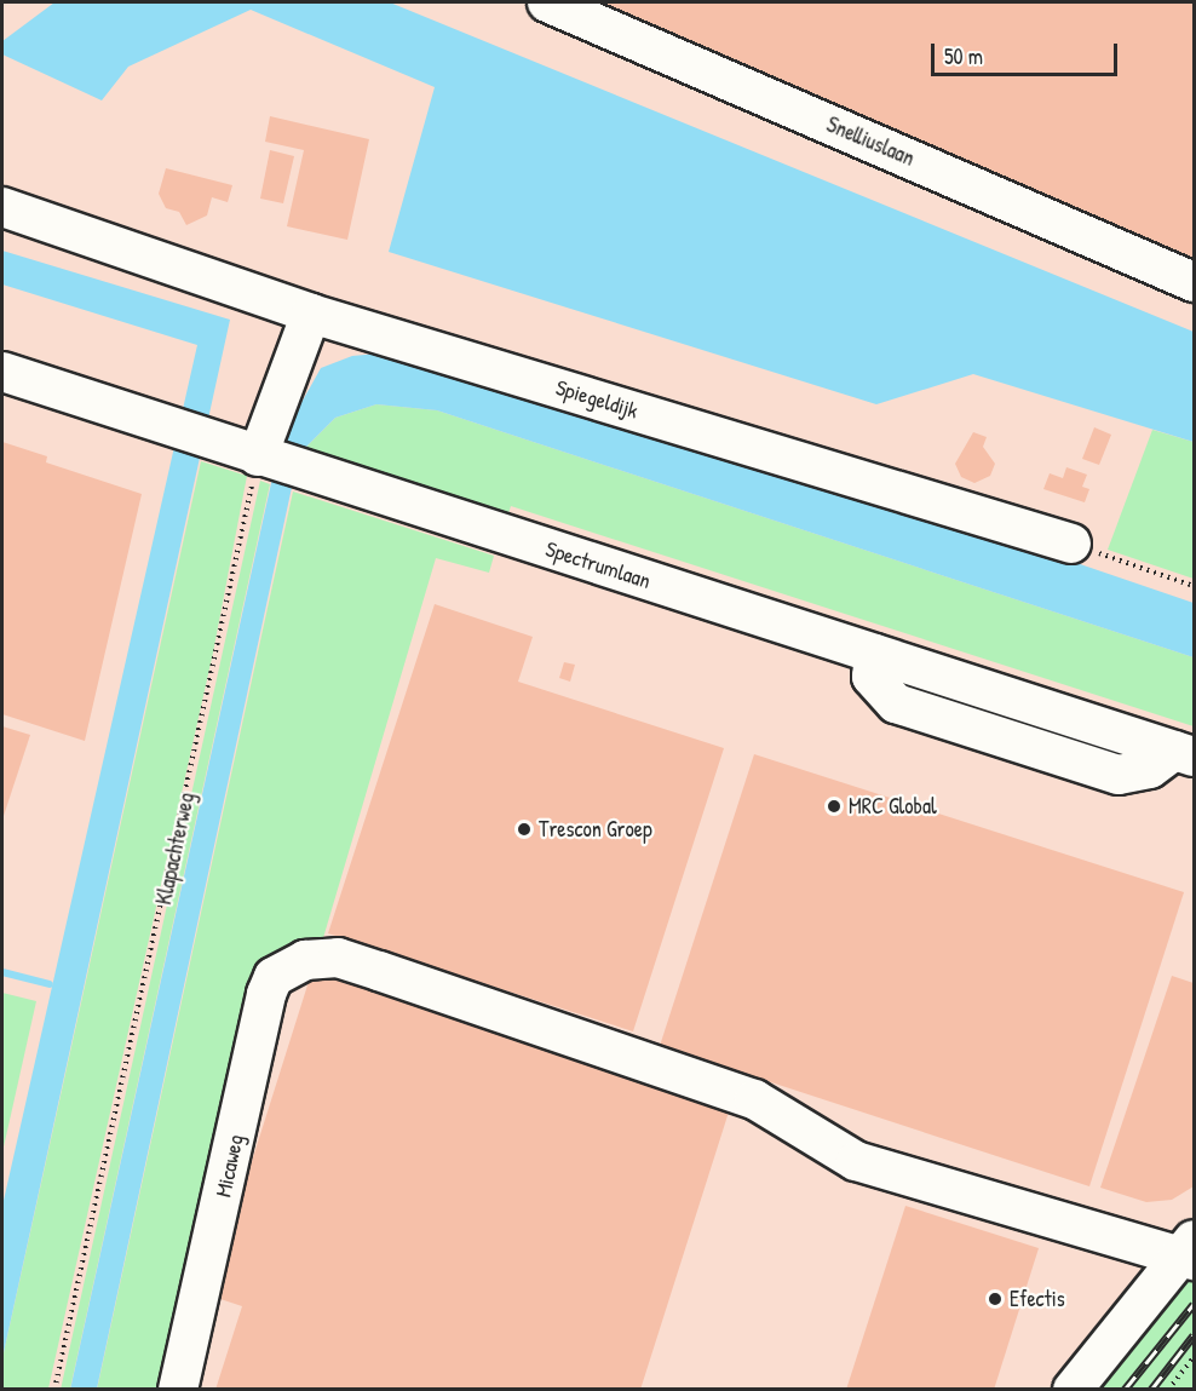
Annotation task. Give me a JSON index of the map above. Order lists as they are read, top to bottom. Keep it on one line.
{"streets":{"street":["Snelliuslaan","Spiegeldijk","Spectrumlaan","Micaweg"],"path":["Klapachterweg"]},"crossings":[["Spectrumlaan","Klapachterweg"]],"places":["MRC Global","Trescon Groep","Efectis"],"scale_bar":"50 m"}
